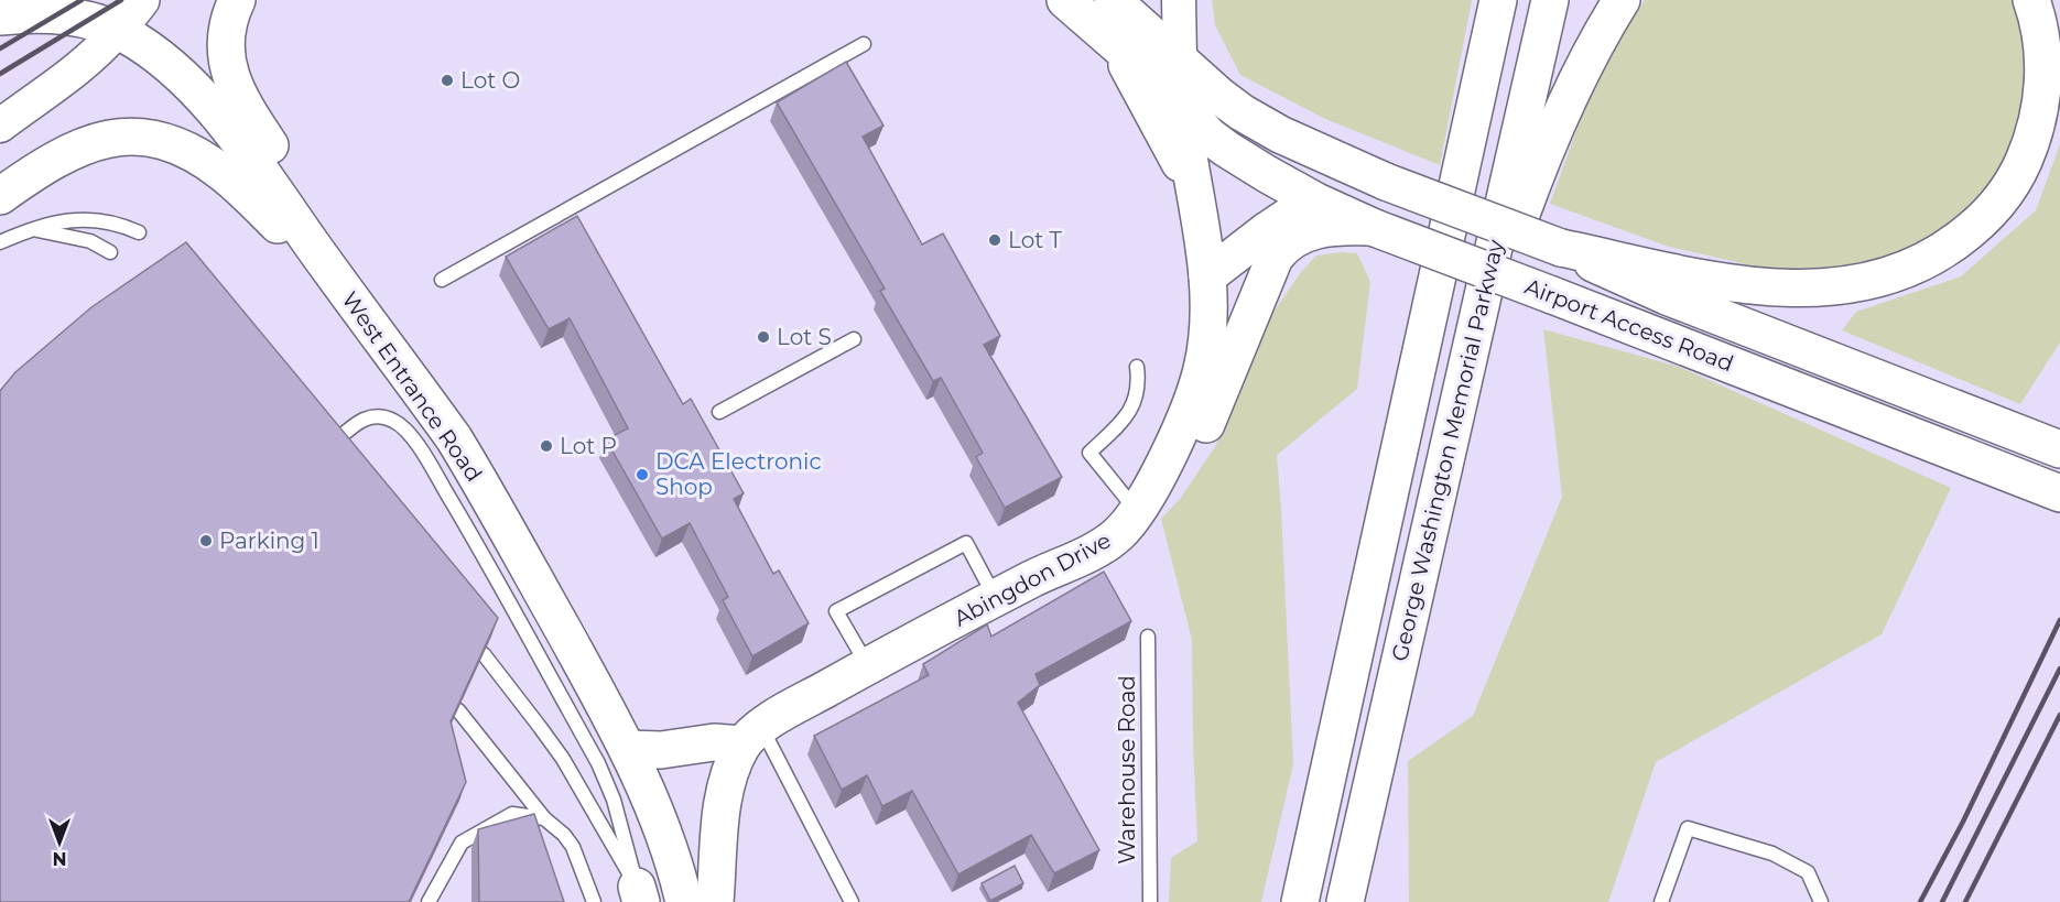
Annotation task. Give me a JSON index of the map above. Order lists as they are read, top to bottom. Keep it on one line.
{"streets":{"main road":["Airport Access Road","West Entrance Road","George Washington Memorial Parkway","Abingdon Drive"],"lane":["Warehouse Road"]},"crossings":[["Airport Access Road","Abingdon Drive"]],"places":["Lot O","Lot T","Lot S","Lot P","DCA Electronic Shop","Parking 1"],"north":"bottom"}
